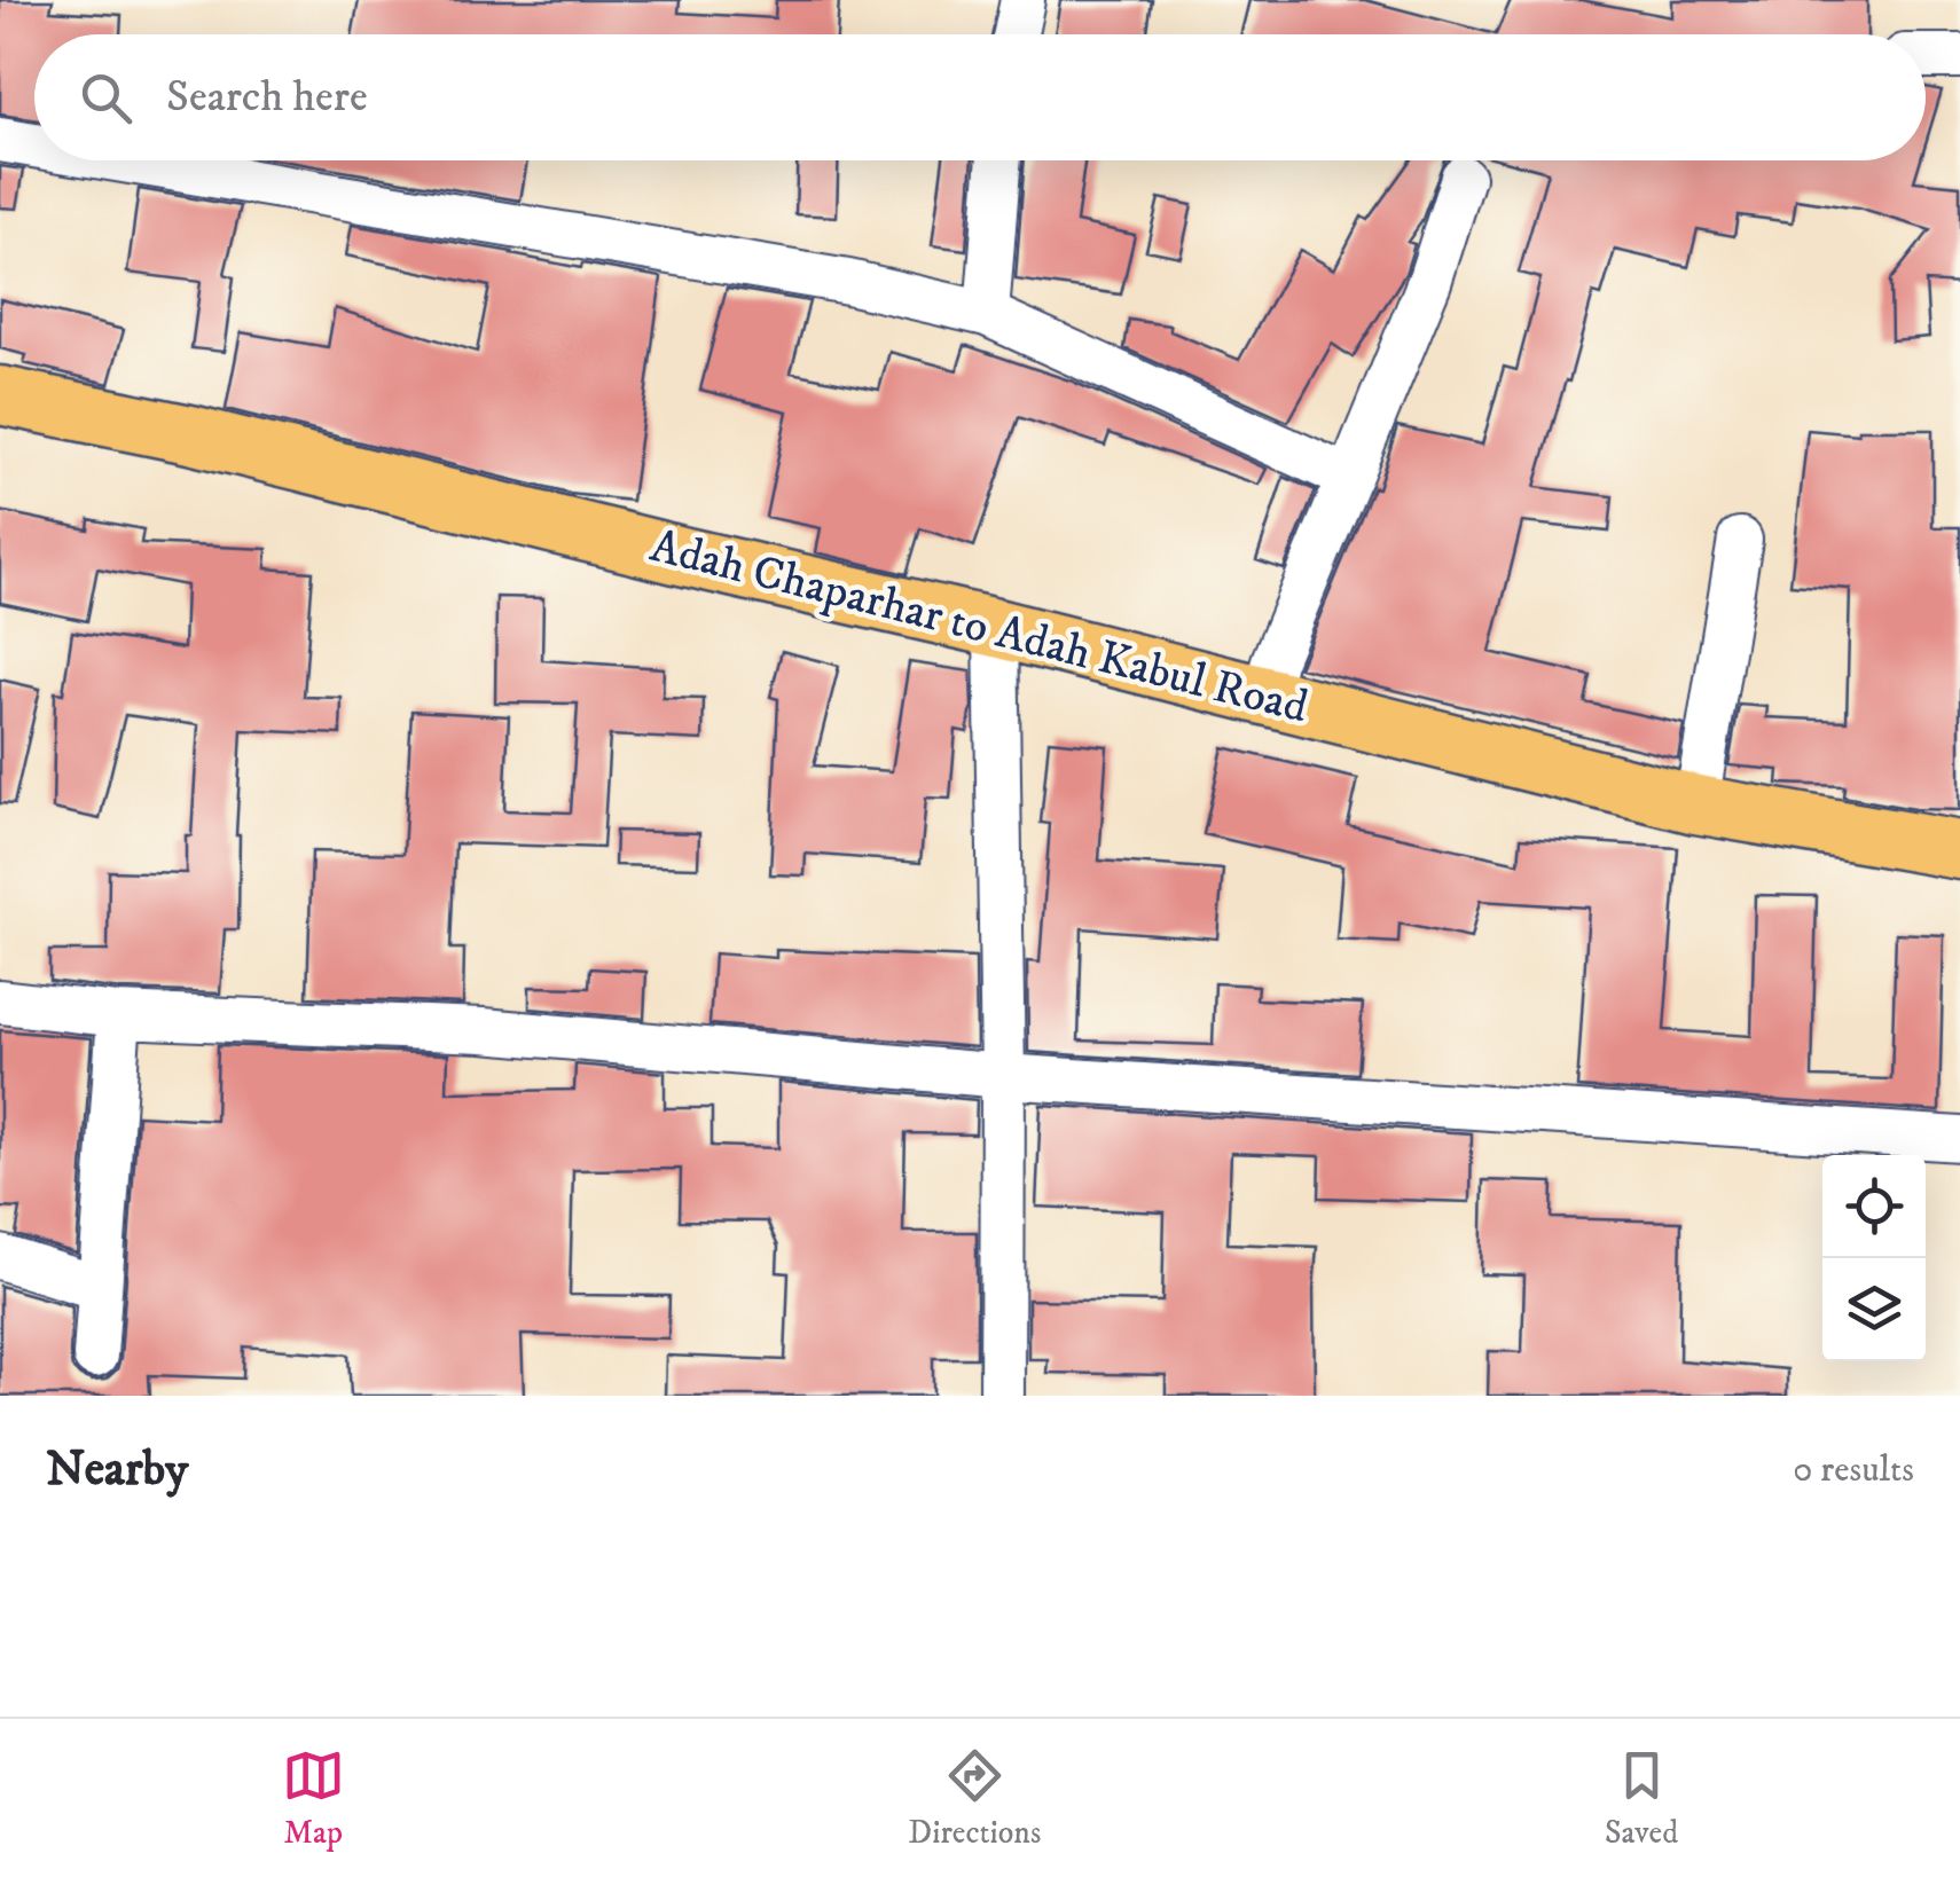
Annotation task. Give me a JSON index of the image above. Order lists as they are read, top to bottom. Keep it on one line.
{"streets":{"main road":["Adah Chaparhar to Adah Kabul Road"]},"page":{"search":"Search here","heading":["Nearby","0 results"],"nav":["Map","Directions","Saved"]}}
